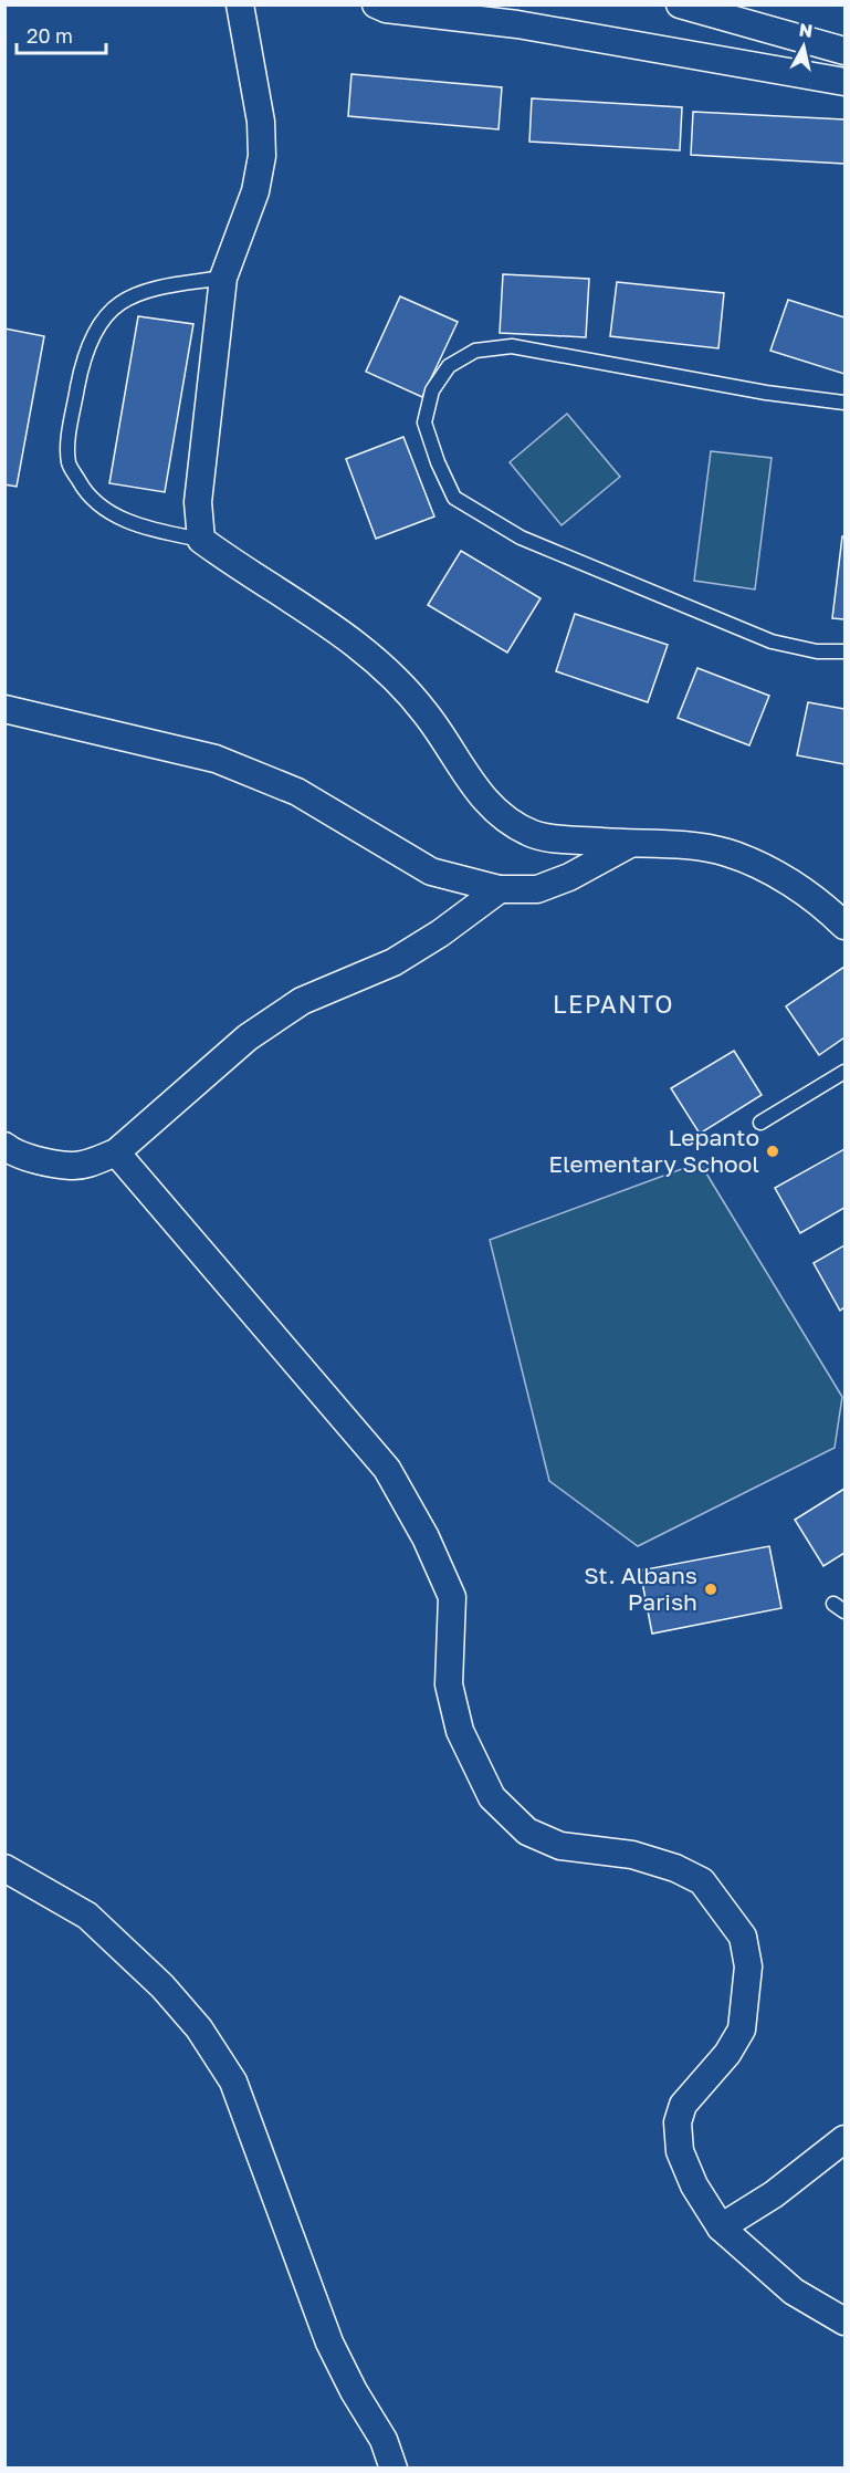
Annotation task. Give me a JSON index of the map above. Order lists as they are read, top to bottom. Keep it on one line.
{"districts":["LEPANTO"],"places":["Lepanto Elementary School","St. Albans Parish"],"scale_bar":"20 m","north":"top"}
